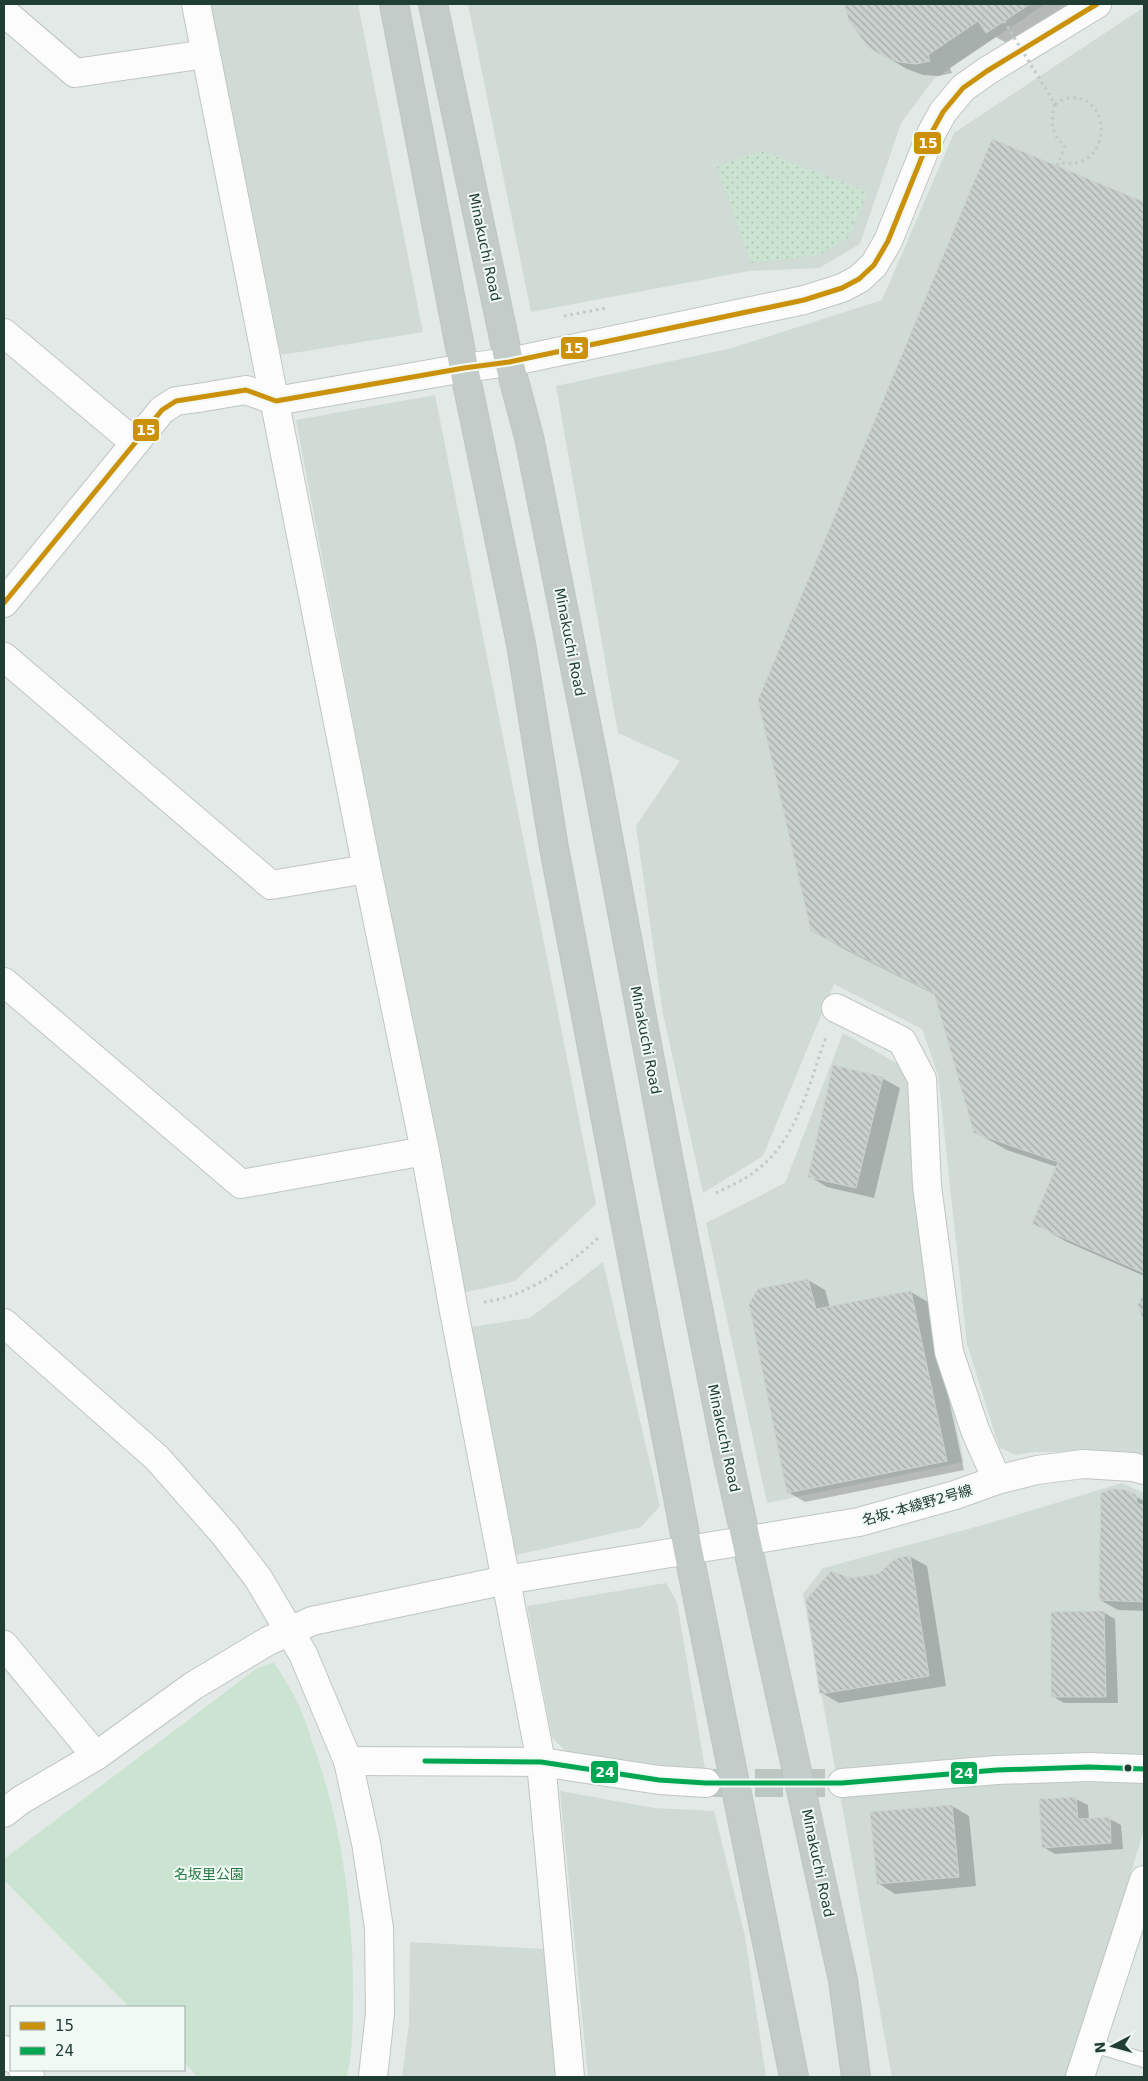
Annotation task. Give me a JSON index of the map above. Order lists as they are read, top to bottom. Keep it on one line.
{"streets":{"highway":["Minakuchi Road"],"street":["名坂･本綾野2号線"]},"crossings":[["Minakuchi Road","名坂･本綾野2号線"]],"parks":["名坂里公園"],"lines":["transit line 15","transit line 24"],"legend":["15","24"],"north":"left"}
